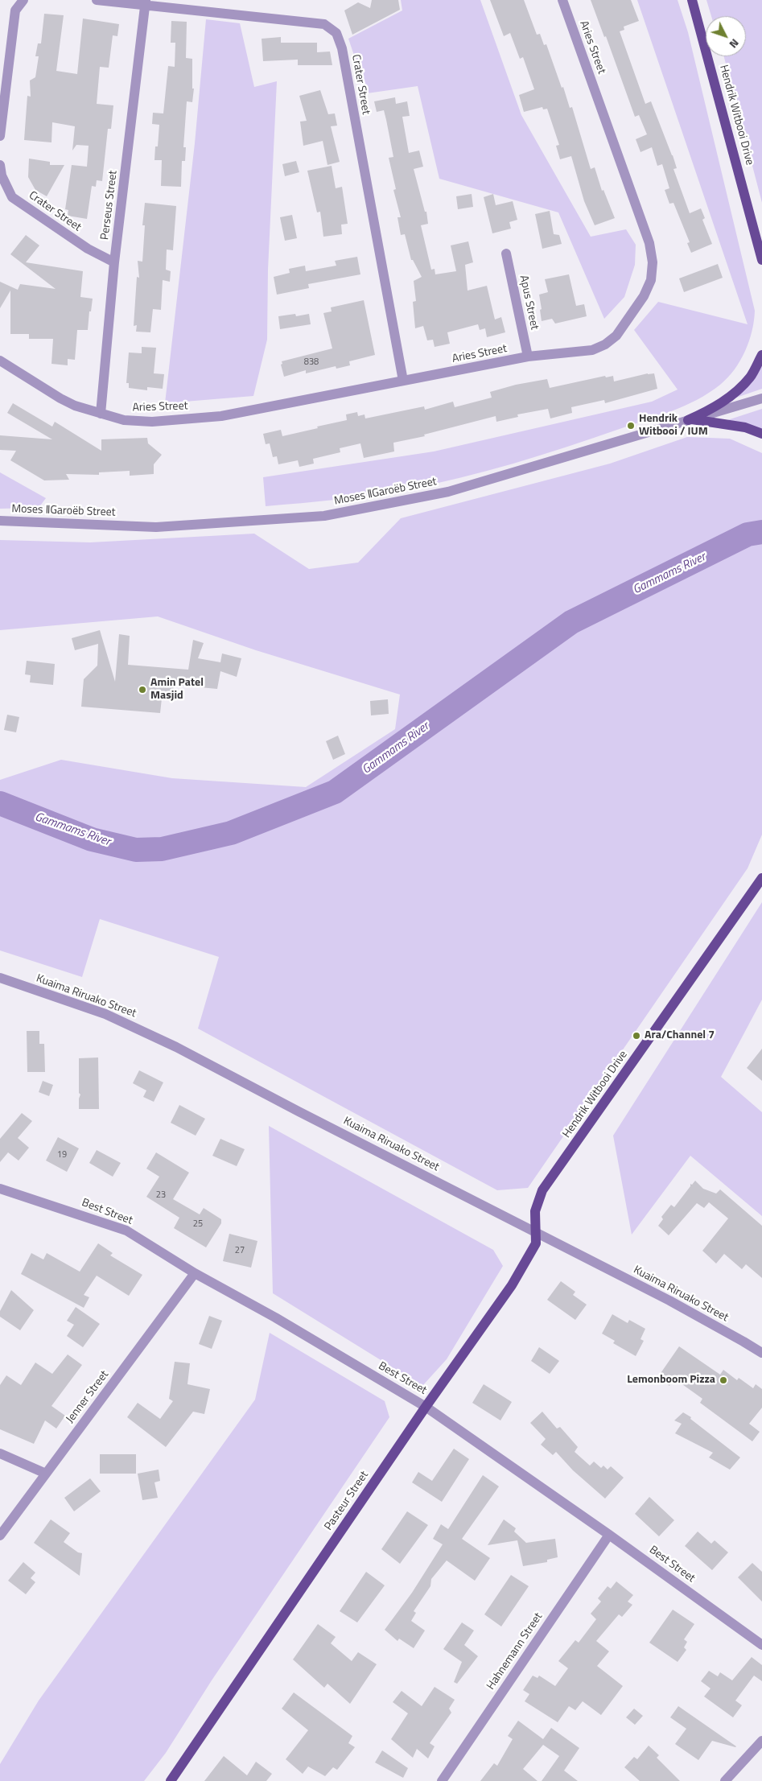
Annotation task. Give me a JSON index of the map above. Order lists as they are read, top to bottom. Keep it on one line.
{"streets":{"main road":["Hendrik Witbooi Drive","Pasteur Street"],"street":["Aries Street","Crater Street","Perseus Street","Apus Street","Moses ǁGaroëb Street","Kuaima Riruako Street","Best Street","Jenner Street","Hahnemann Street"]},"crossings":[["Aries Street","Crater Street"],["Aries Street","Perseus Street"],["Aries Street","Apus Street"],["Crater Street","Perseus Street"],["Hendrik Witbooi Drive","Kuaima Riruako Street"],["Hendrik Witbooi Drive","Pasteur Street"],["Kuaima Riruako Street","Pasteur Street"],["Best Street","Jenner Street"],["Best Street","Pasteur Street"],["Best Street","Hahnemann Street"]],"water":["Gammams River"],"places":["Hendrik Witbooi / IUM","Amin Patel Masjid","Ara/Channel 7","Lemonboom Pizza"],"house_numbers":["838","19","23","25","27"],"north":"bottom right"}
